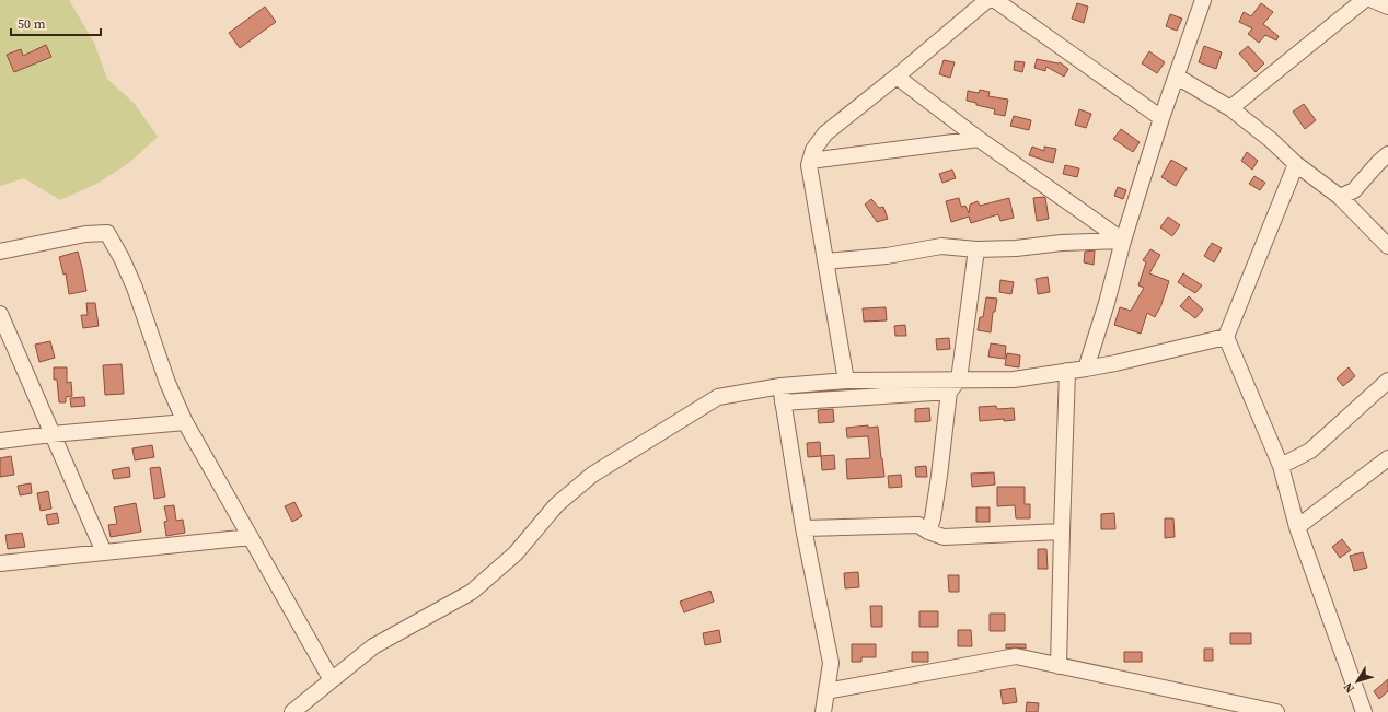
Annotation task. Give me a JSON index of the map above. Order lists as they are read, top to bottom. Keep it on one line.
{"scale_bar":"50 m","north":"bottom left"}
